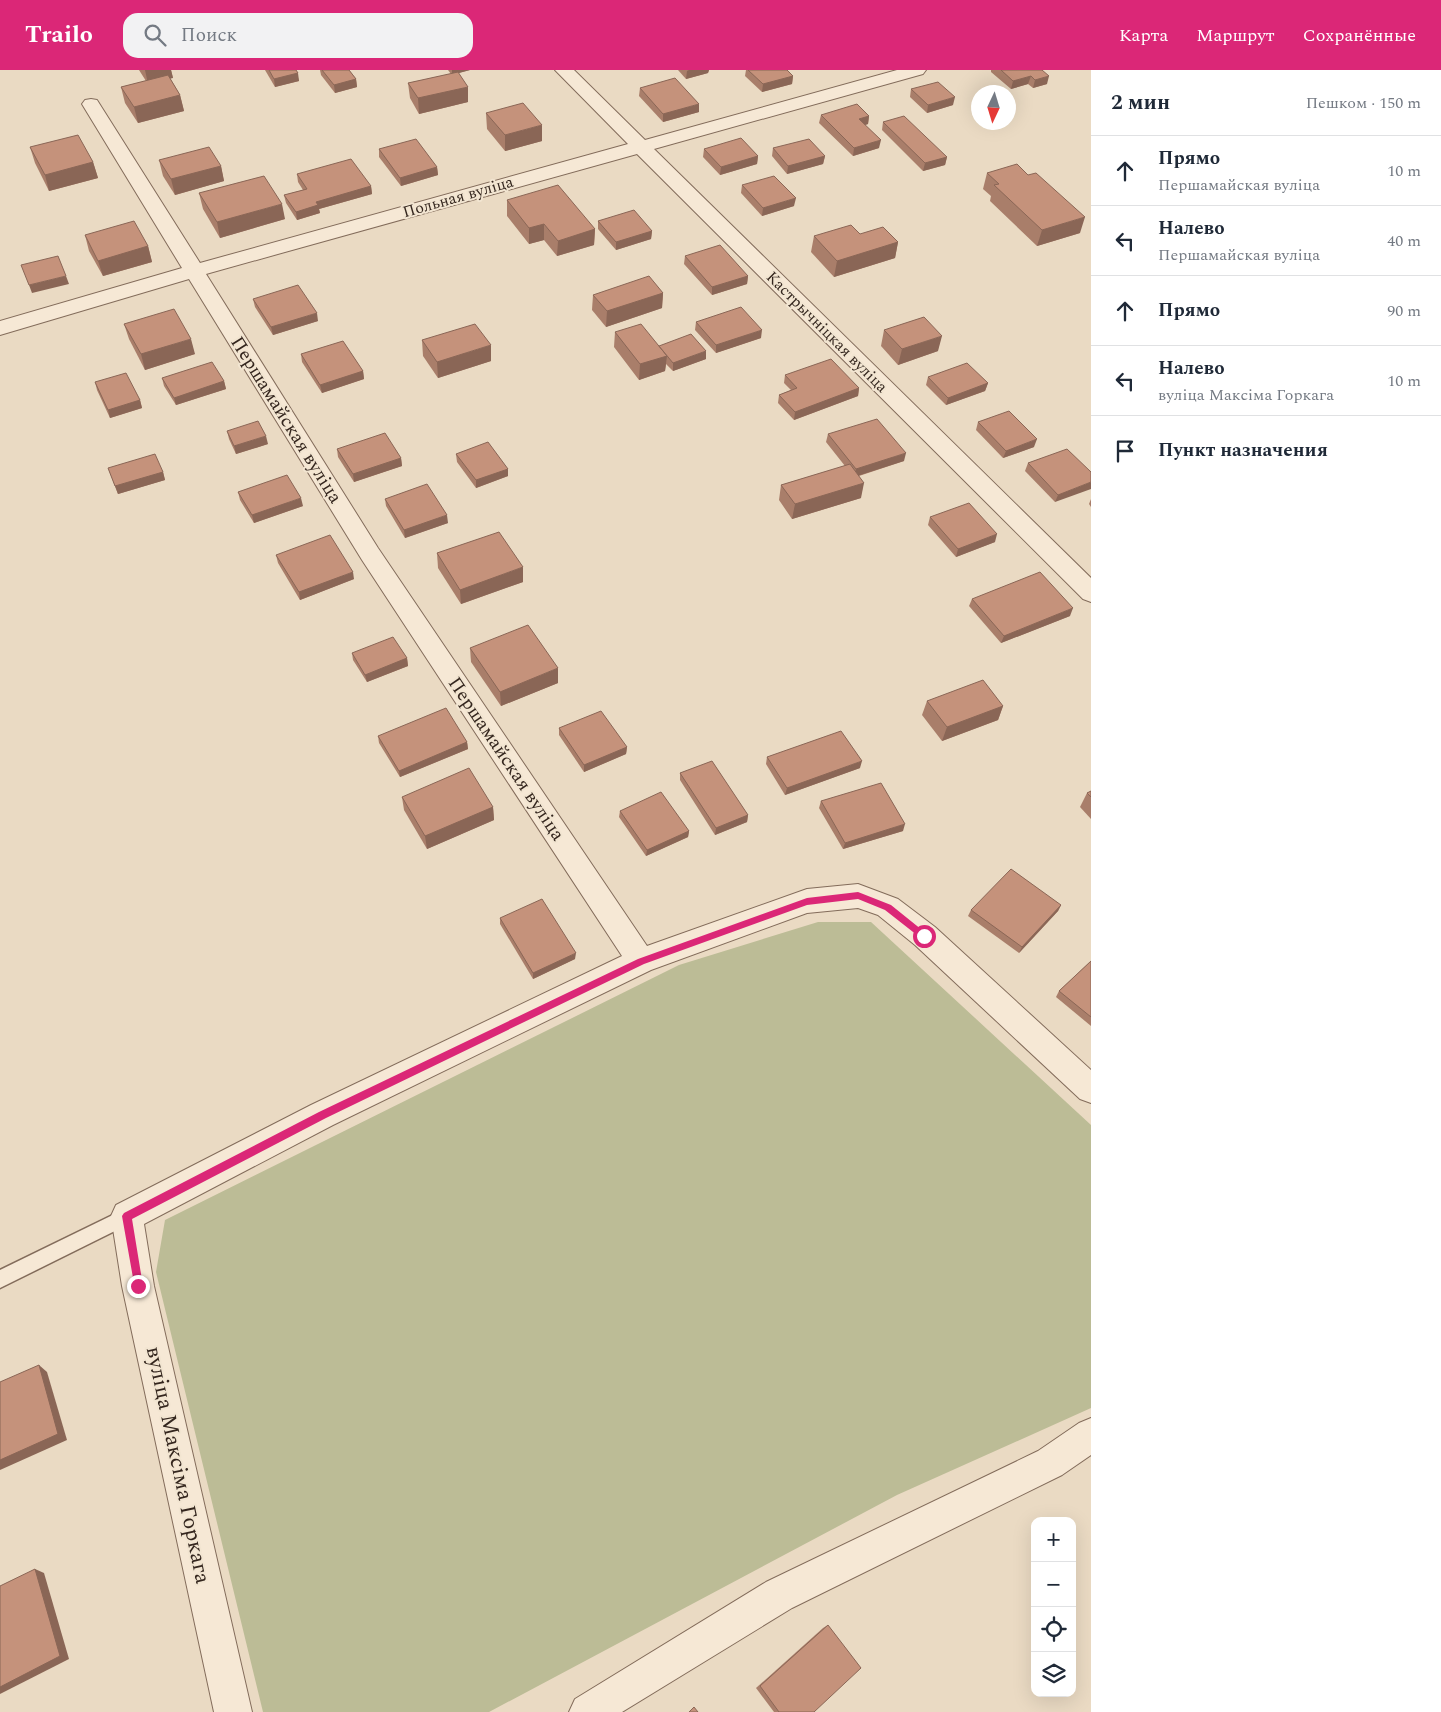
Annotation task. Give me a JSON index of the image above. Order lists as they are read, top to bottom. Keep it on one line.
{"streets":{"street":["Польная вуліца","Кастрычніцкая вуліца","Першамайская вуліца","вуліца Максіма Горкага"]},"crossings":[["Польная вуліца","Кастрычніцкая вуліца"],["Польная вуліца","Першамайская вуліца"]],"north":"bottom","page":{"header":"Trailo","search":"Поиск","nav":["Карта","Маршрут","Сохранённые"],"heading":["2 мин","Пешком · 150 m"],"list":[["Прямо","Першамайская вуліца","10 m"],["Налево","Першамайская вуліца","40 m"],["Прямо","90 m"],["Налево","вуліца Максіма Горкага","10 m"],"Пункт назначения"],"map_buttons":["+","−"]}}
